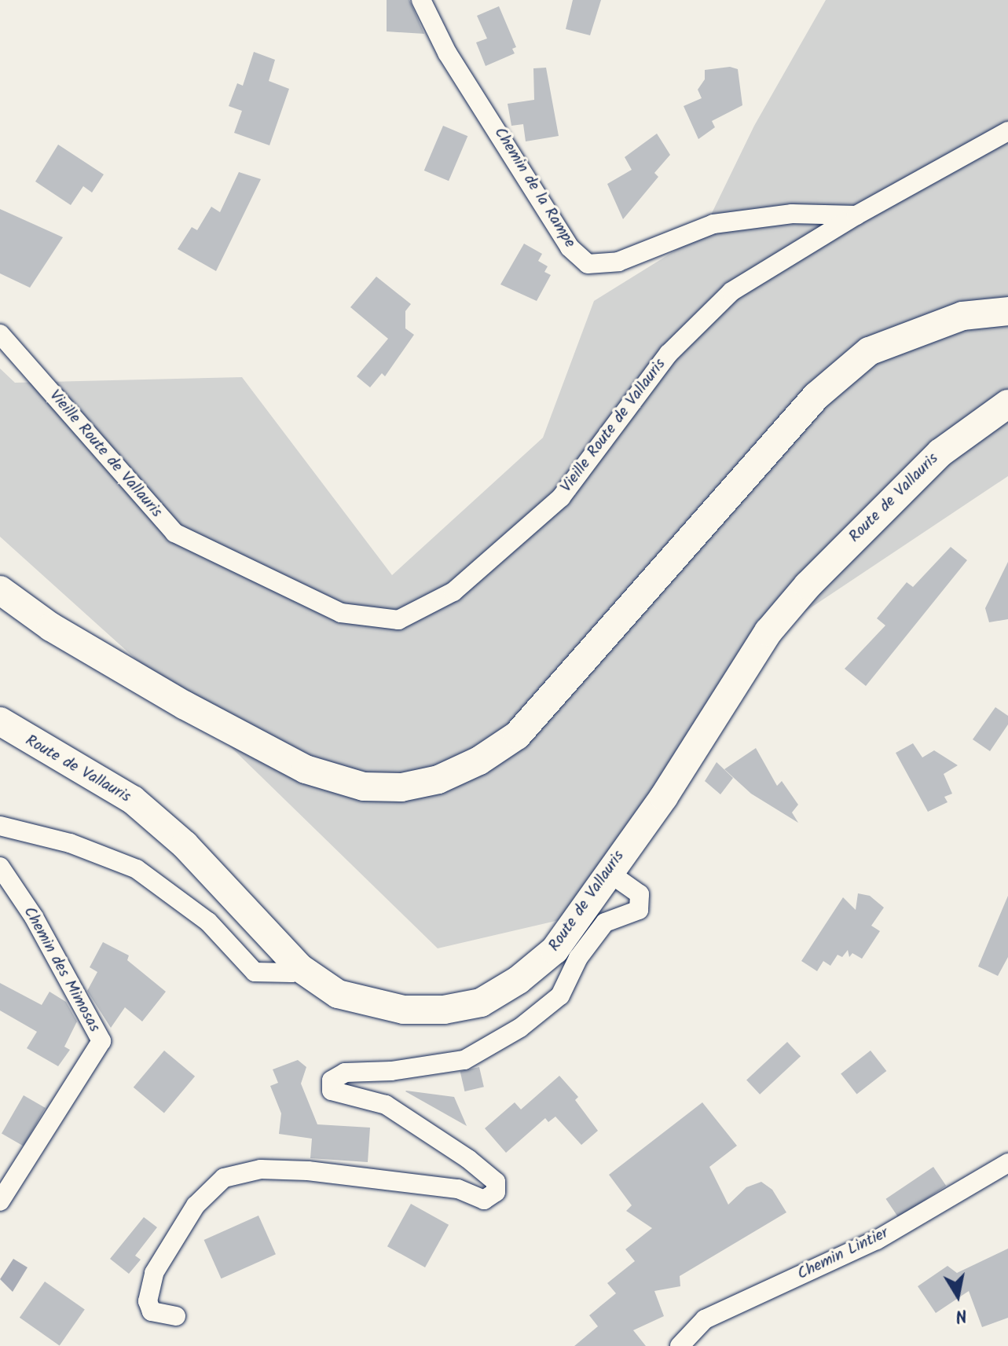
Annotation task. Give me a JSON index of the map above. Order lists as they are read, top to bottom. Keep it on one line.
{"streets":{"main road":["Route de Vallauris"],"street":["Chemin de la Rampe","Vieille Route de Vallauris","Chemin des Mimosas","Chemin Lintier"]},"crossings":[["Chemin de la Rampe","Vieille Route de Vallauris"]],"north":"bottom"}
